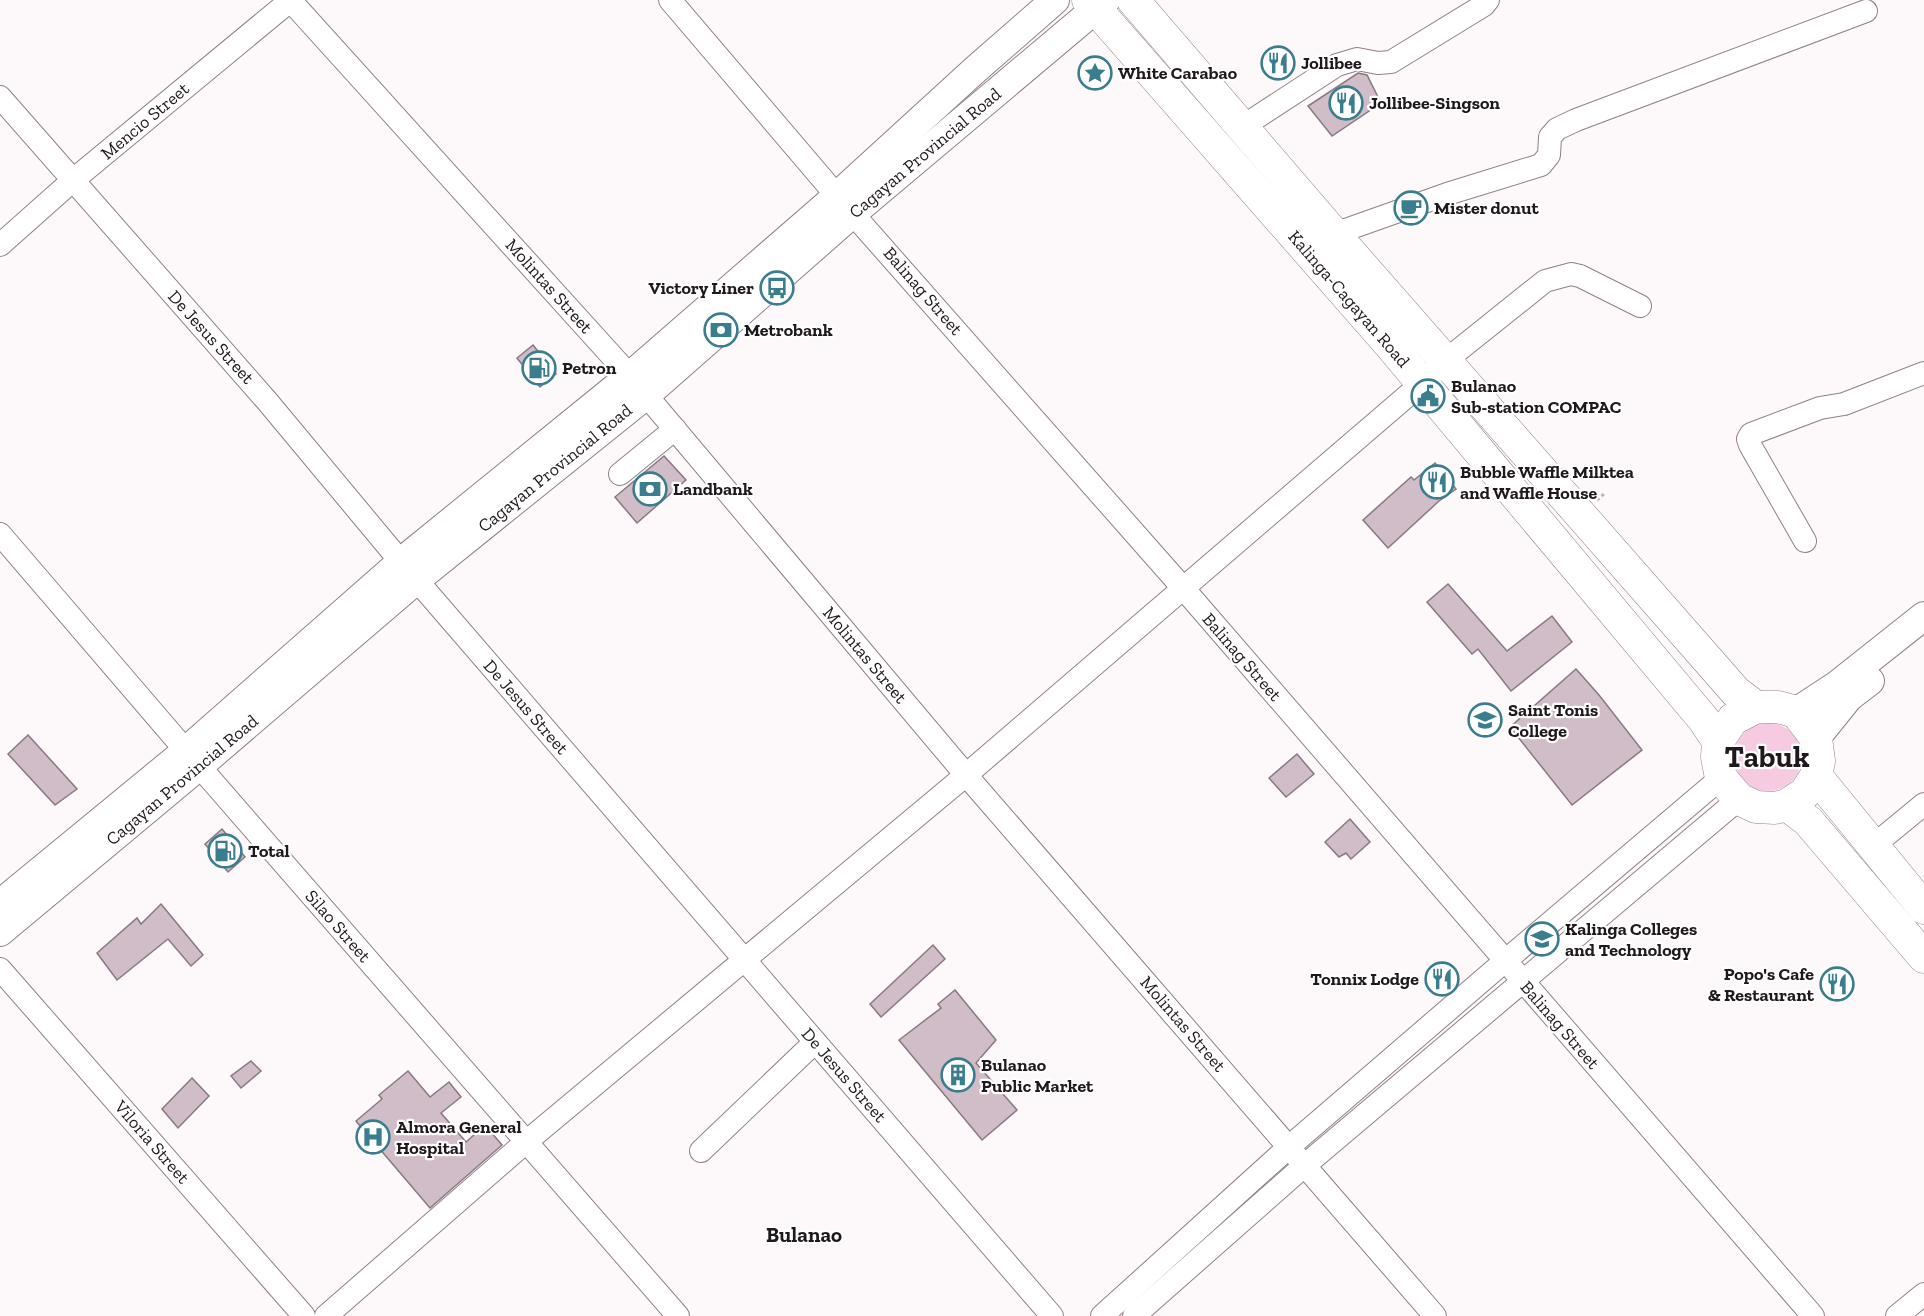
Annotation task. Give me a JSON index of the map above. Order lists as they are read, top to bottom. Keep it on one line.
{"streets":{"highway":["Kalinga-Cagayan Road"],"main road":["Cagayan Provincial Road"],"street":["Mencio Street","Molintas Street","Balinag Street","De Jesus Street","Silao Street","Viloria Street"]},"crossings":[["Mencio Street","Molintas Street"],["Mencio Street","De Jesus Street"],["Cagayan Provincial Road","Molintas Street"],["Cagayan Provincial Road","Balinag Street"],["Cagayan Provincial Road","Kalinga-Cagayan Road"],["Cagayan Provincial Road","De Jesus Street"],["Cagayan Provincial Road","Silao Street"]],"districts":["Tabuk","Bulanao"],"places":{"restaurant":["Jollibee","Jollibee-Singson","Bubble Waffle Milktea and Waffle House","Tonnix Lodge","Popo's Cafe & Restaurant"],"place":["White Carabao"],"cafe":["Mister donut"],"bus stop":["Victory Liner"],"bank":["Metrobank","Landbank"],"fuel station":["Petron","Total"],"public building":["Bulanao Sub-station COMPAC"],"school or university":["Saint Tonis College","Kalinga Colleges and Technology"],"building":["Bulanao Public Market"],"hospital":["Almora General Hospital"]}}
